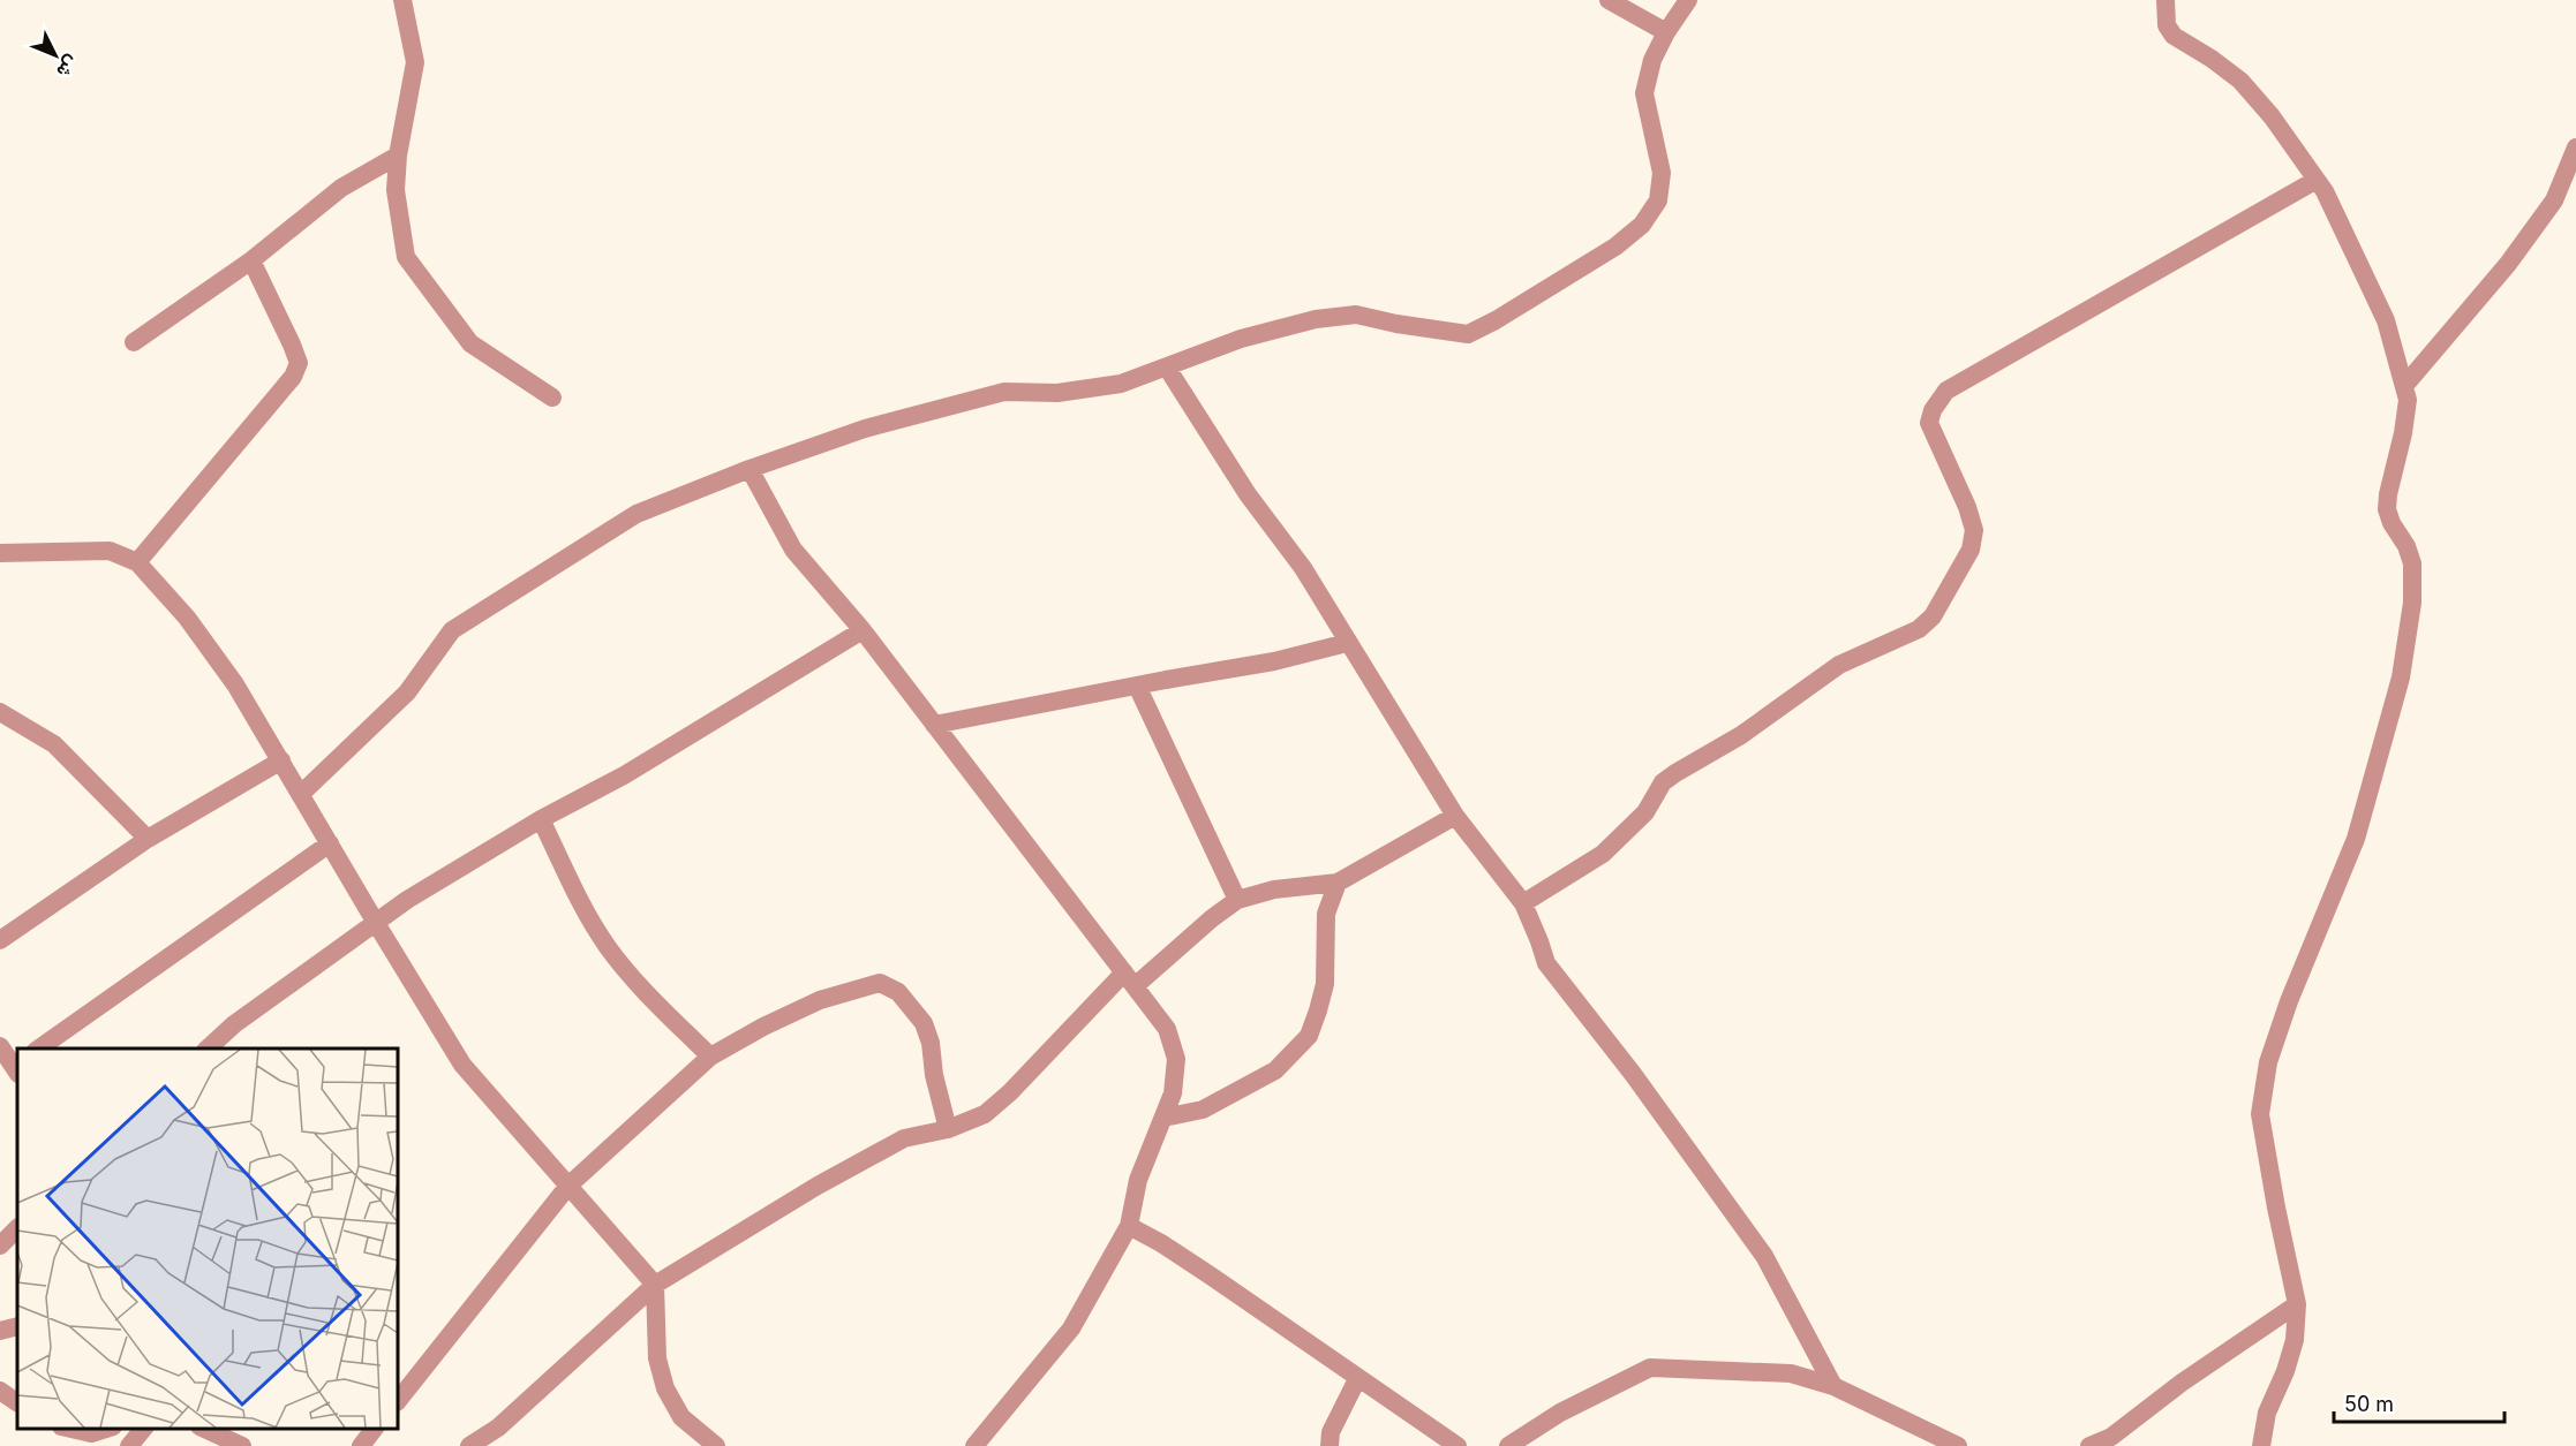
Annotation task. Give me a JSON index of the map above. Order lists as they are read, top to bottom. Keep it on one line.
{"scale_bar":"50 m","north":"bottom right"}
